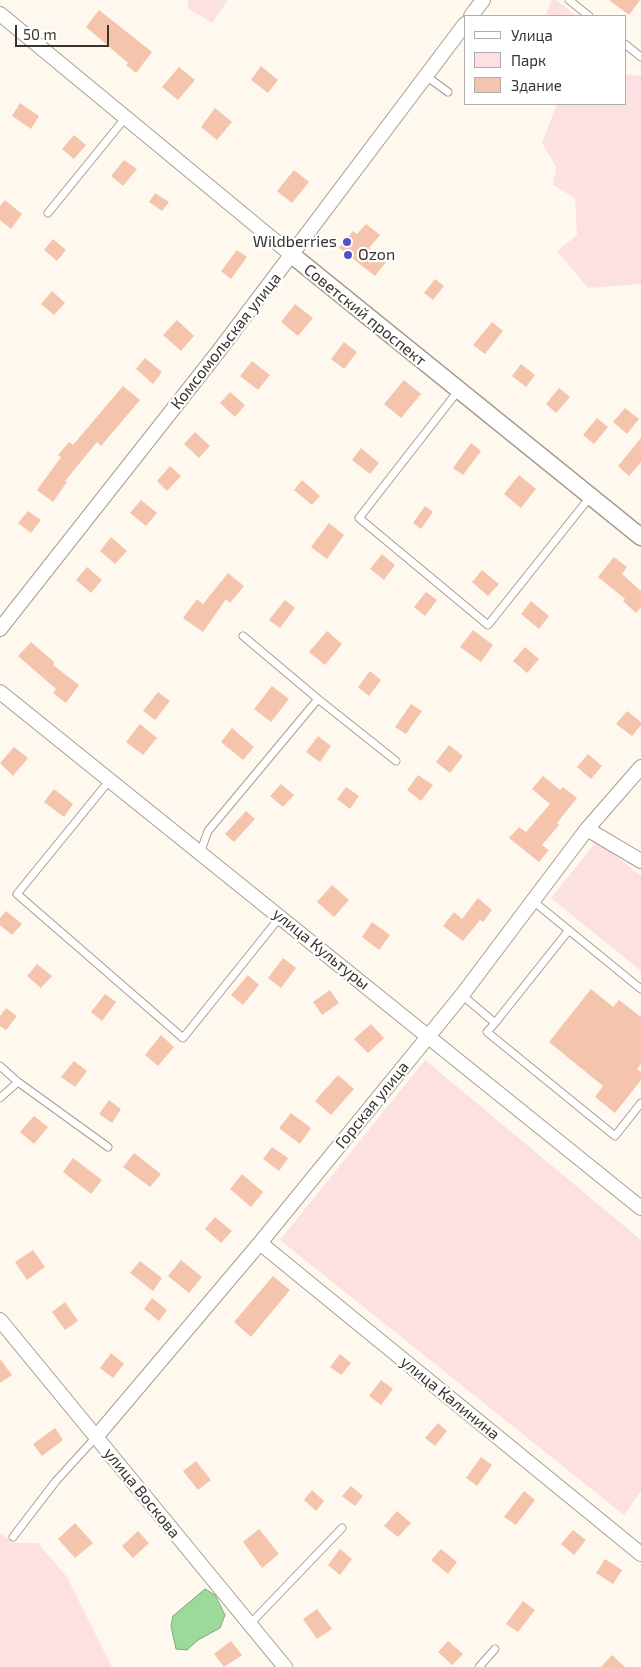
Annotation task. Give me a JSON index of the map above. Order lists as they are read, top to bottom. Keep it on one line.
{"streets":{"street":["Советский проспект","Комсомольская улица","улица Культуры","Горская улица","улица Калинина","улица Воскова"]},"crossings":[["Советский проспект","Комсомольская улица"],["улица Культуры","Горская улица"],["Горская улица","улица Калинина"],["Горская улица","улица Воскова"]],"places":["Wildberries","Ozon"],"legend":["Улица","Парк","Здание"],"scale_bar":"50 m"}
